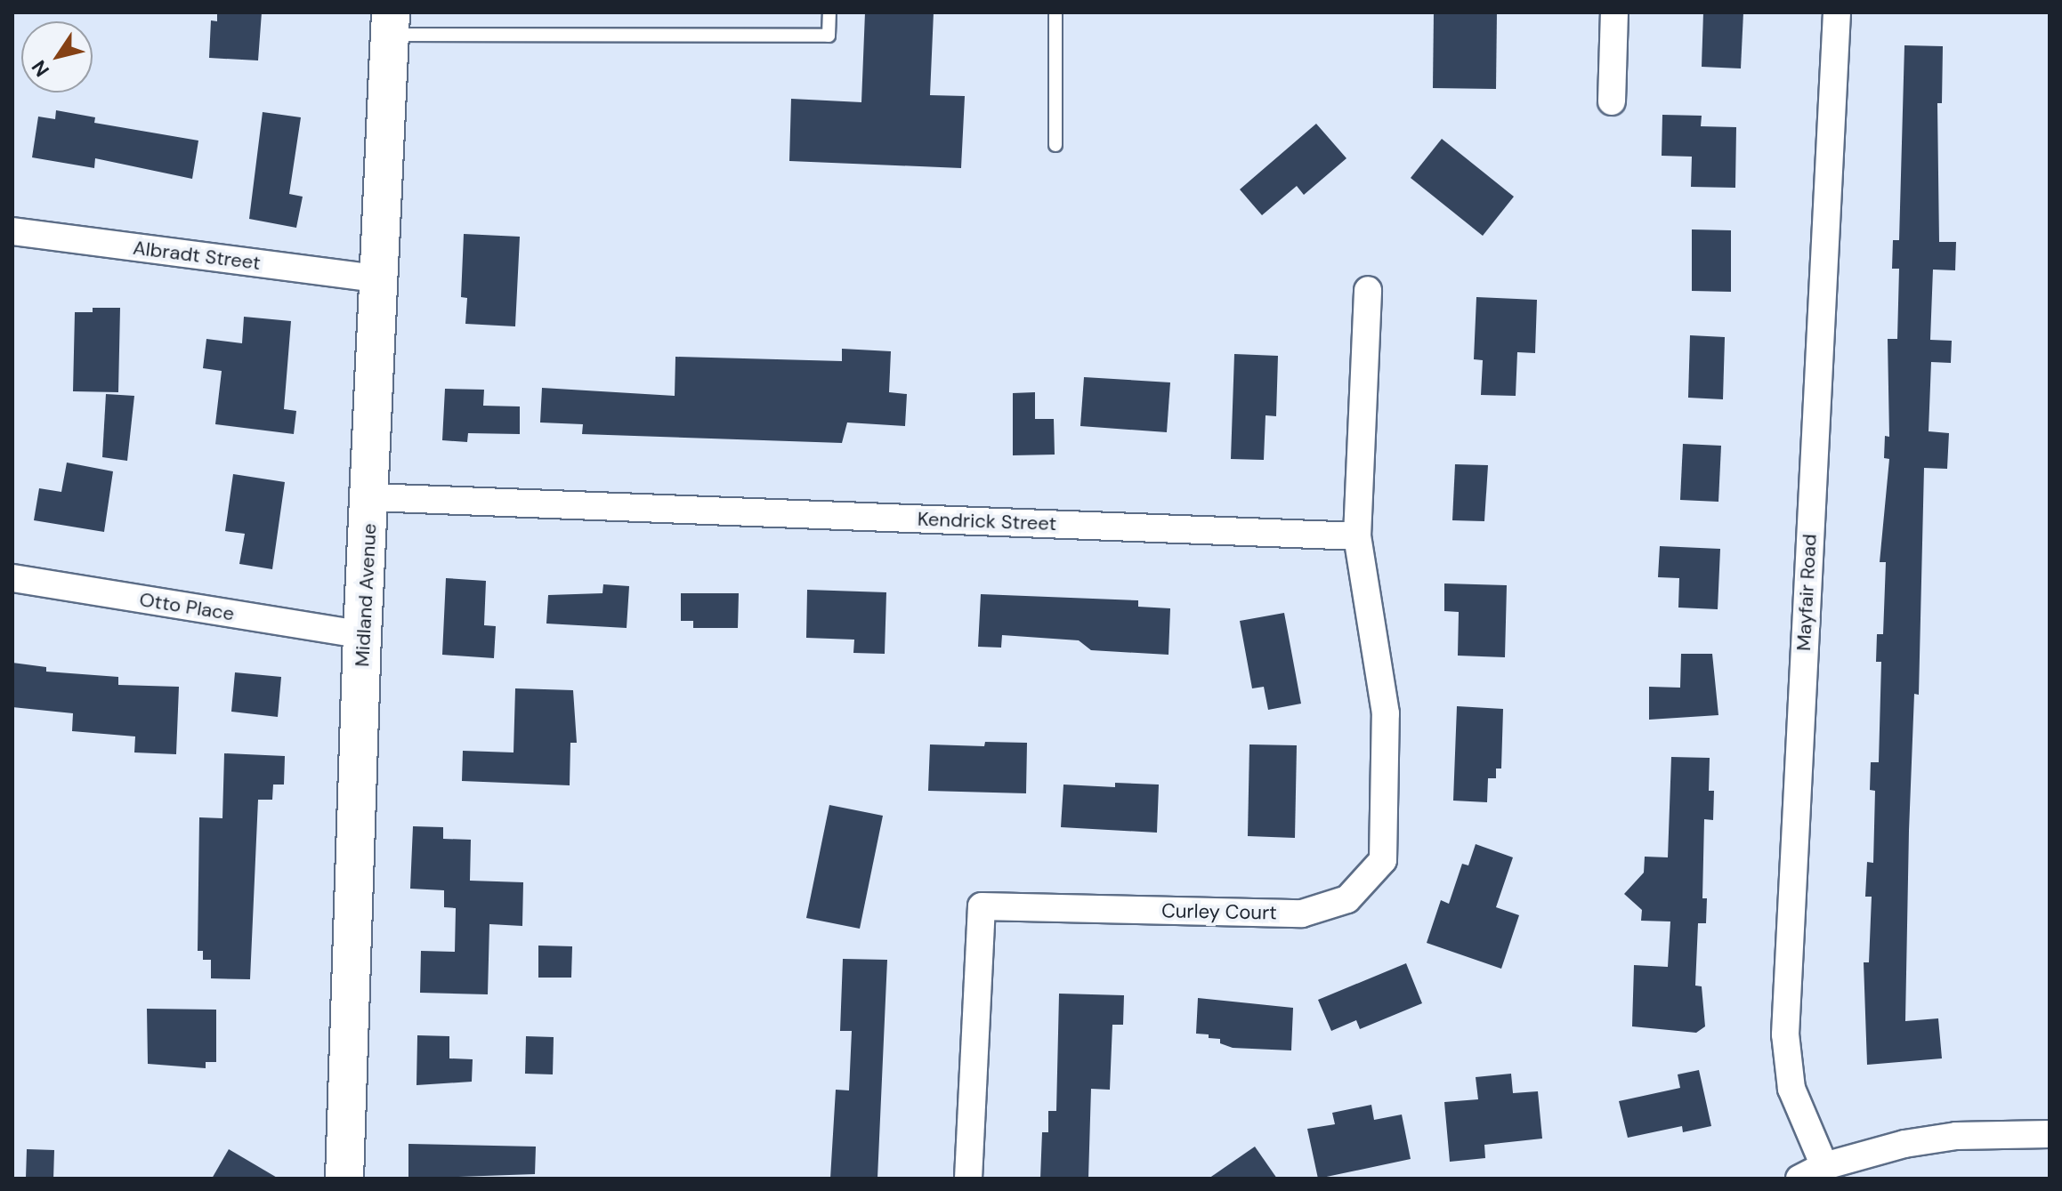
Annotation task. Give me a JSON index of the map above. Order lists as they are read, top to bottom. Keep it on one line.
{"streets":{"street":["Albradt Street","Kendrick Street","Mayfair Road","Midland Avenue","Otto Place","Curley Court"]},"crossings":[["Albradt Street","Midland Avenue"],["Kendrick Street","Midland Avenue"],["Kendrick Street","Curley Court"],["Midland Avenue","Otto Place"]],"north":"bottom left"}
